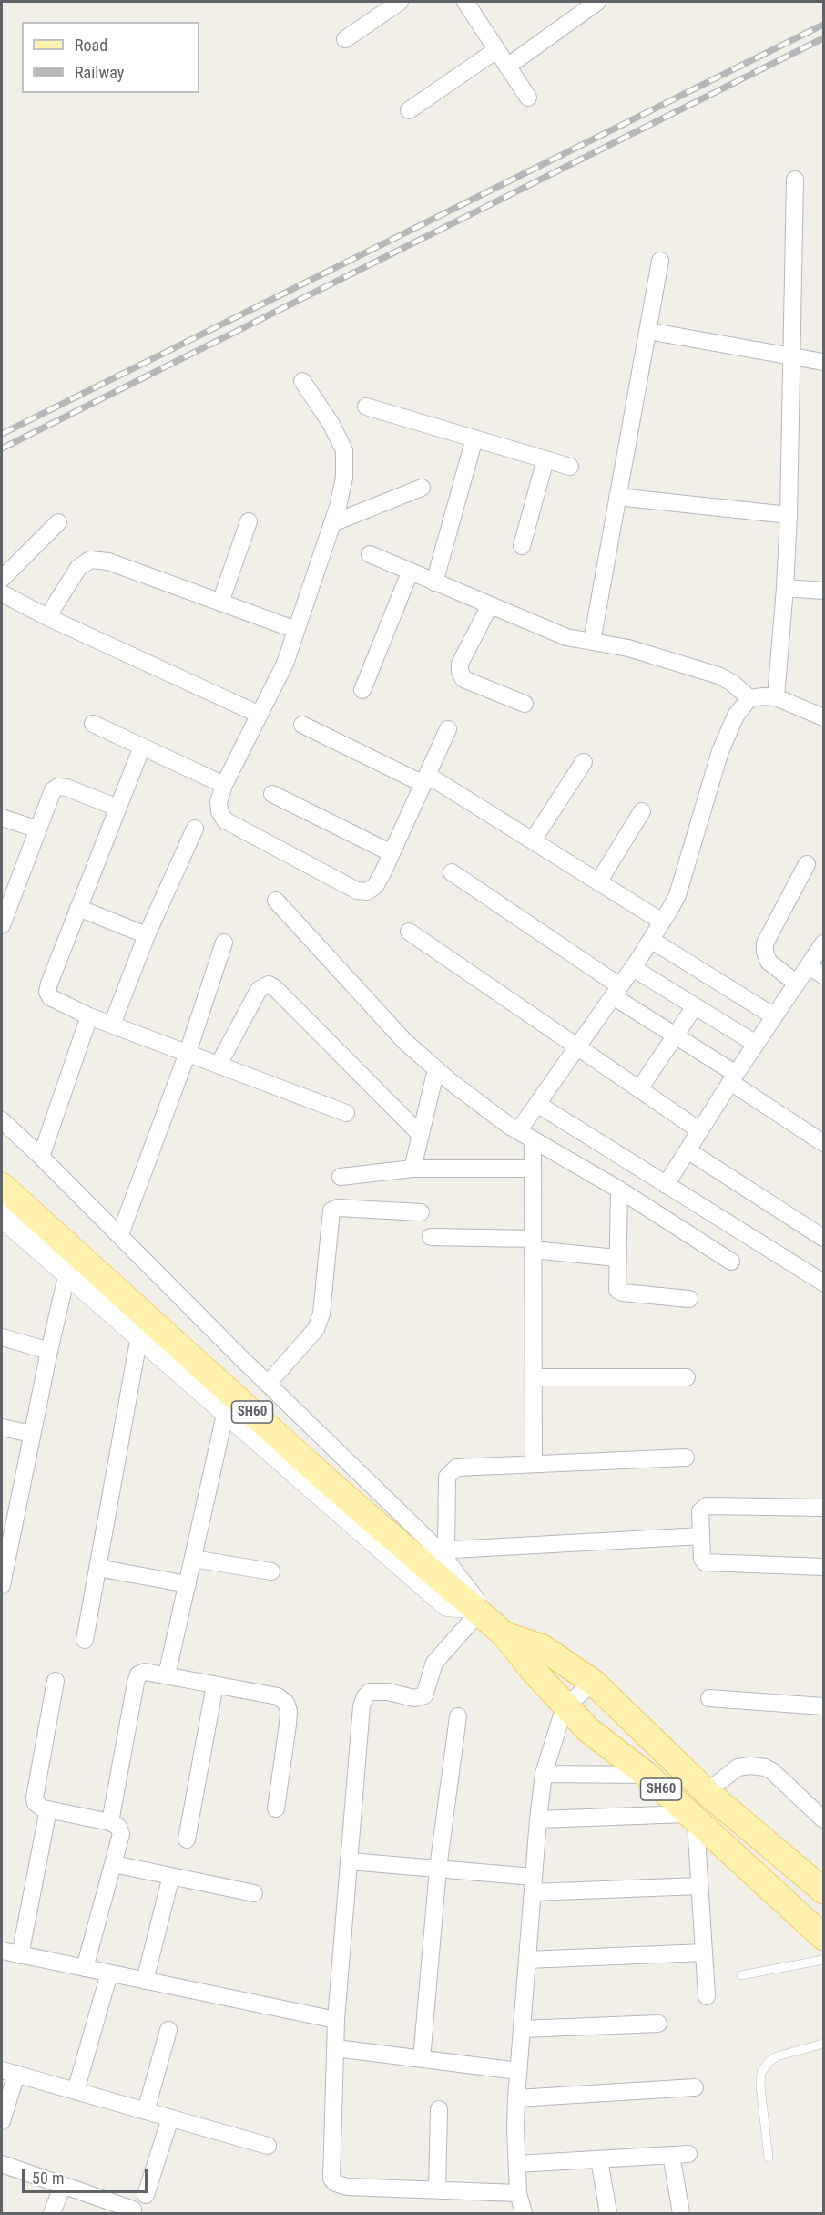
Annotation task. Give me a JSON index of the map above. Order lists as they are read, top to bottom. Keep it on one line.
{"streets":{"main road":["SH60"]},"legend":["Road","Railway"],"scale_bar":"50 m"}
